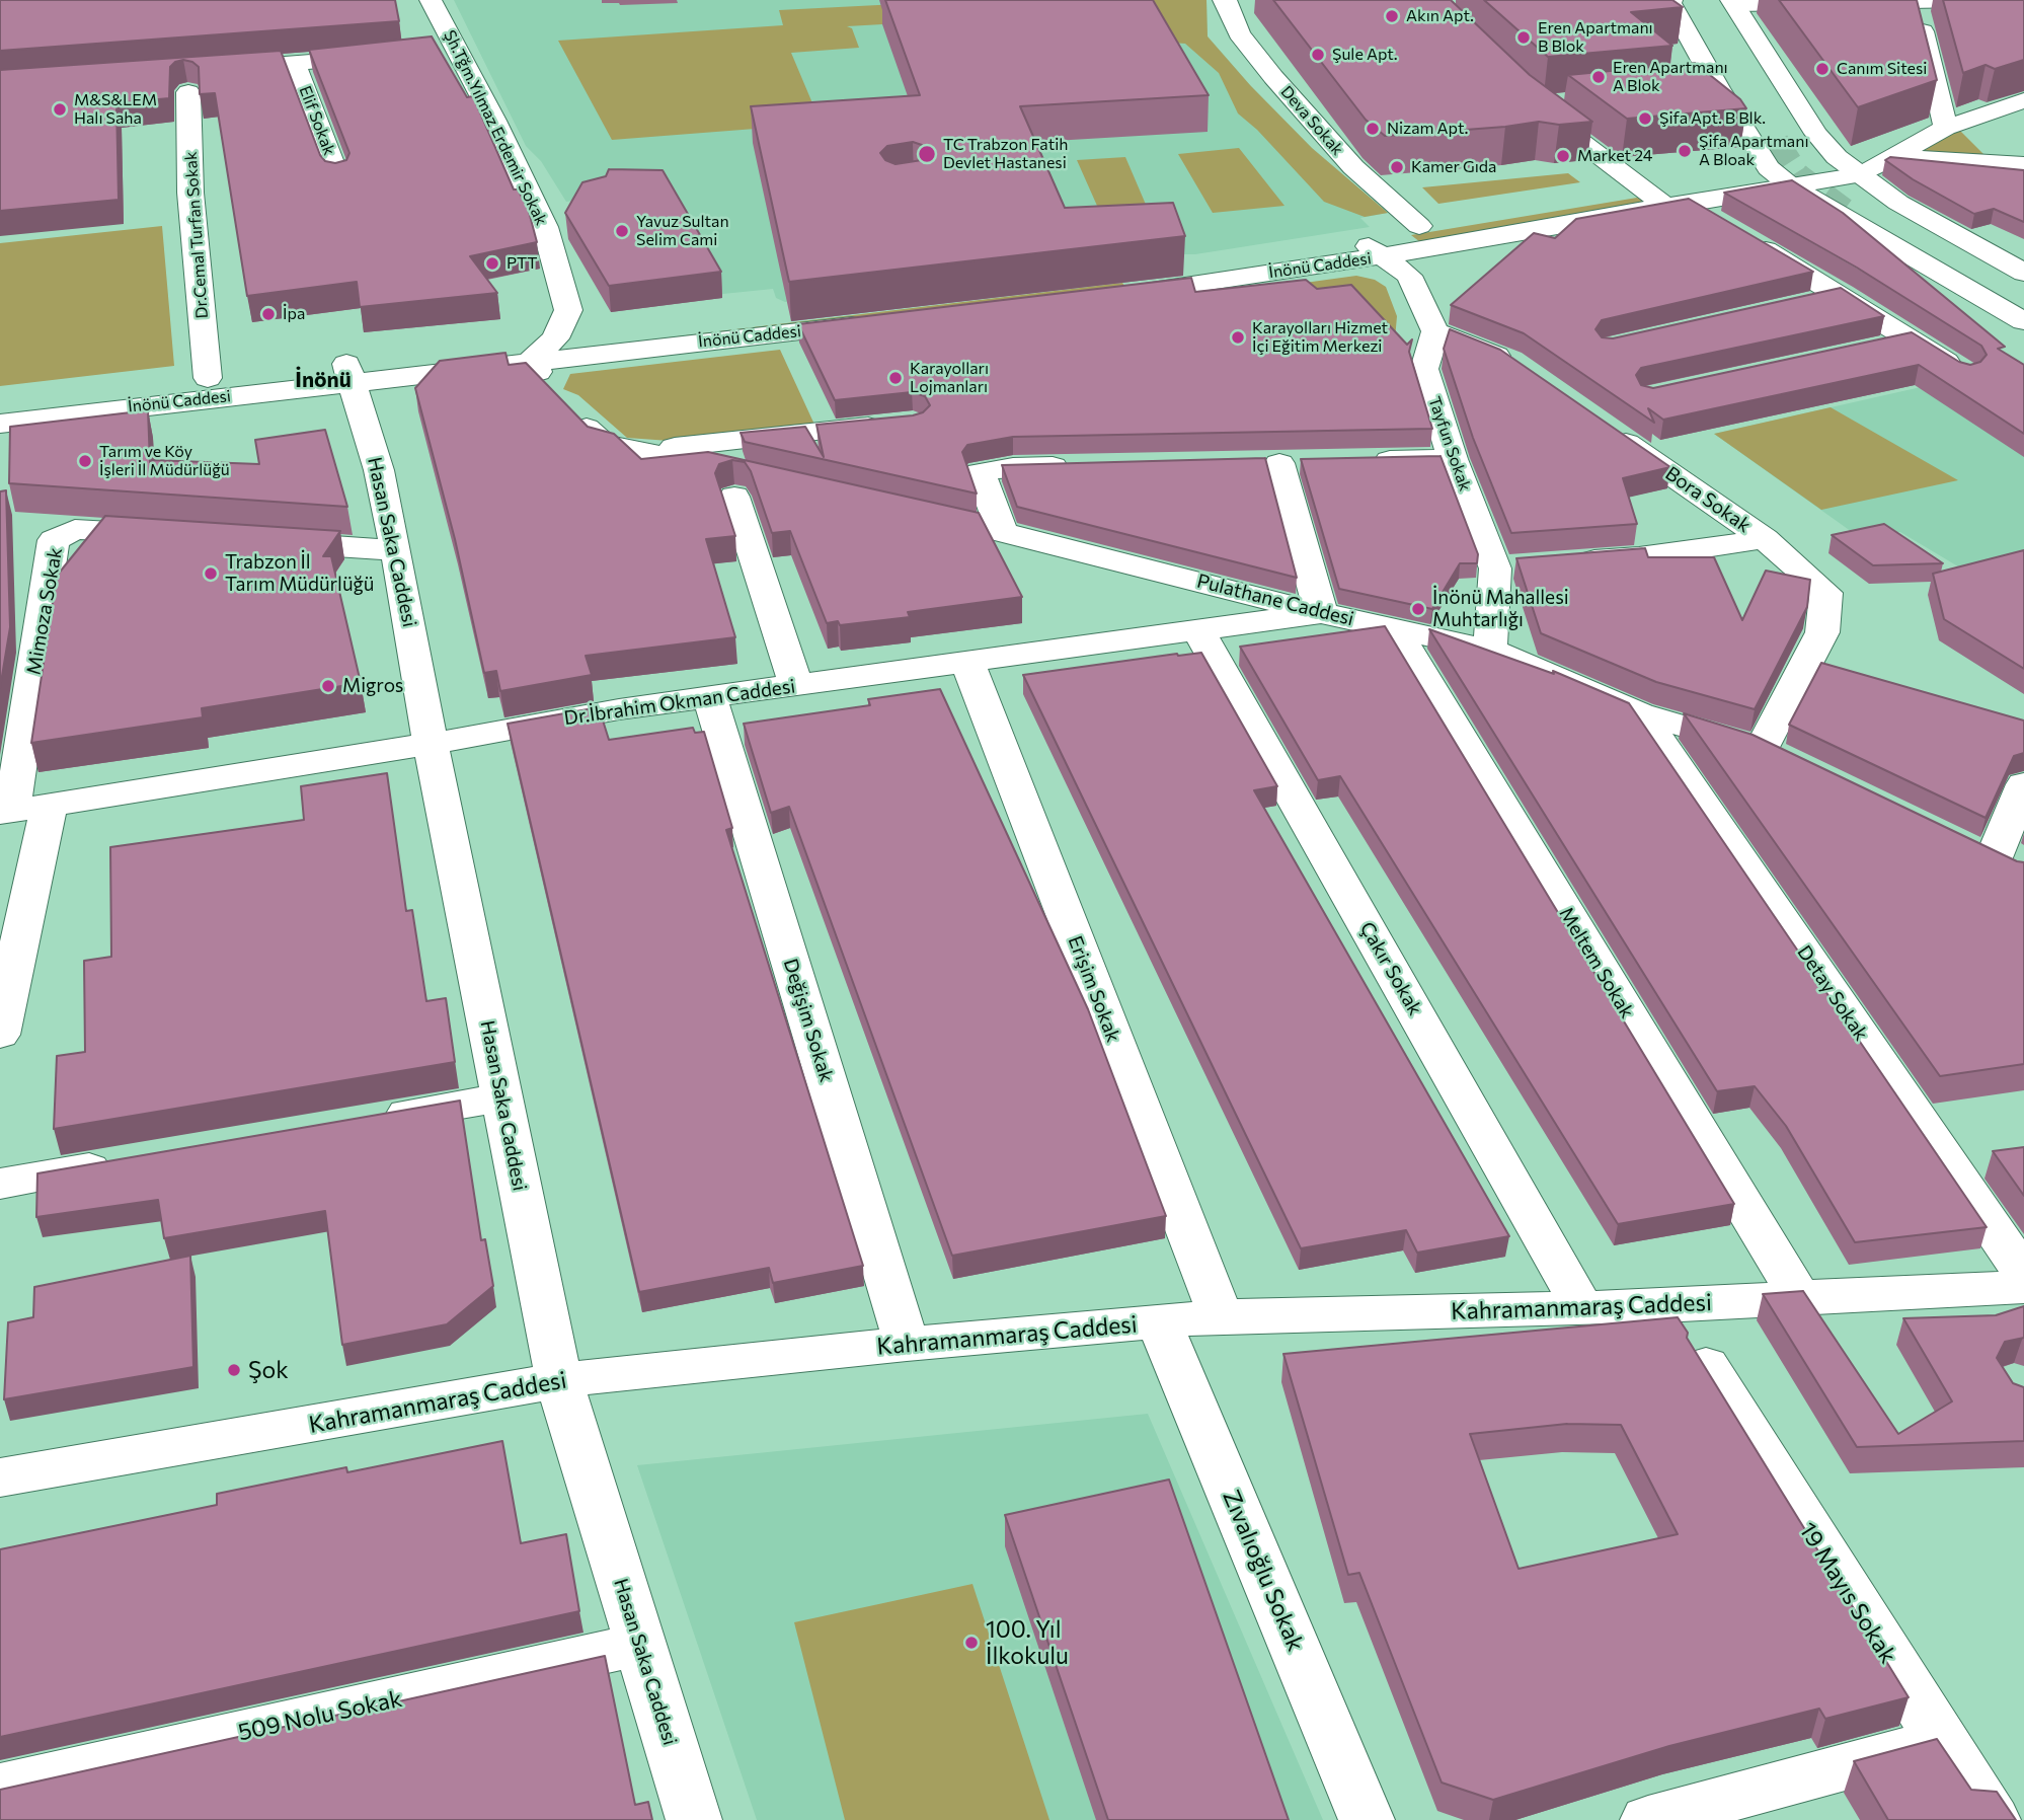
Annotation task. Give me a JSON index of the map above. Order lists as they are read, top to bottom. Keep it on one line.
{"streets":{"street":["Elif Sokak","Deva Sokak","Şh.Tğm.Yılmaz Erdemir Sokak","Dr.Cemal Turfan Sokak","İnönü Caddesi","Tayfun Sokak","Bora Sokak","Hasan Saka Caddesi","Pulathane Caddesi","Mimoza Sokak","Dr.İbrahim Okman Caddesi","Meltem Sokak","Çakır Sokak","Erişim Sokak","Detay Sokak","Değişim Sokak","Kahramanmaraş Caddesi","Zıvalıoğlu Sokak","19 Mayıs Sokak","509 Nolu Sokak"]},"crossings":[["Deva Sokak","İnönü Caddesi"],["Şh.Tğm.Yılmaz Erdemir Sokak","İnönü Caddesi"],["Dr.Cemal Turfan Sokak","İnönü Caddesi"],["İnönü Caddesi","Hasan Saka Caddesi"],["Tayfun Sokak","Pulathane Caddesi"],["Bora Sokak","Pulathane Caddesi"],["Hasan Saka Caddesi","Dr.İbrahim Okman Caddesi"],["Hasan Saka Caddesi","Kahramanmaraş Caddesi"],["Hasan Saka Caddesi","509 Nolu Sokak"],["Pulathane Caddesi","Dr.İbrahim Okman Caddesi"],["Pulathane Caddesi","Meltem Sokak"],["Pulathane Caddesi","Detay Sokak"],["Mimoza Sokak","Dr.İbrahim Okman Caddesi"],["Dr.İbrahim Okman Caddesi","Çakır Sokak"],["Dr.İbrahim Okman Caddesi","Erişim Sokak"],["Dr.İbrahim Okman Caddesi","Değişim Sokak"],["Meltem Sokak","Kahramanmaraş Caddesi"],["Çakır Sokak","Kahramanmaraş Caddesi"],["Erişim Sokak","Kahramanmaraş Caddesi"],["Değişim Sokak","Kahramanmaraş Caddesi"],["Kahramanmaraş Caddesi","Zıvalıoğlu Sokak"]],"districts":["İnönü"],"places":["Akın Apt.","Eren Apartmanı B Blok","Şule Apt.","Canım Sitesi","Eren Apartmanı A Blok","M&S&LEM Halı Saha","Şifa Apt. B Blk.","Nizam Apt.","Şifa Apartmanı A Bloak","TC Trabzon Fatih Devlet Hastanesi","Market 24","Kamer Gıda","Yavuz Sultan Selim Cami","PTT","İpa","Karayolları Hizmet İçi Eğitim Merkezi","Karayolları Lojmanları","Tarım ve Köy İşleri İl Müdürlüğü","Trabzon İl Tarım Müdürlüğü","İnönü Mahallesi Muhtarlığı","Migros","Şok","100. Yıl İlkokulu"]}
